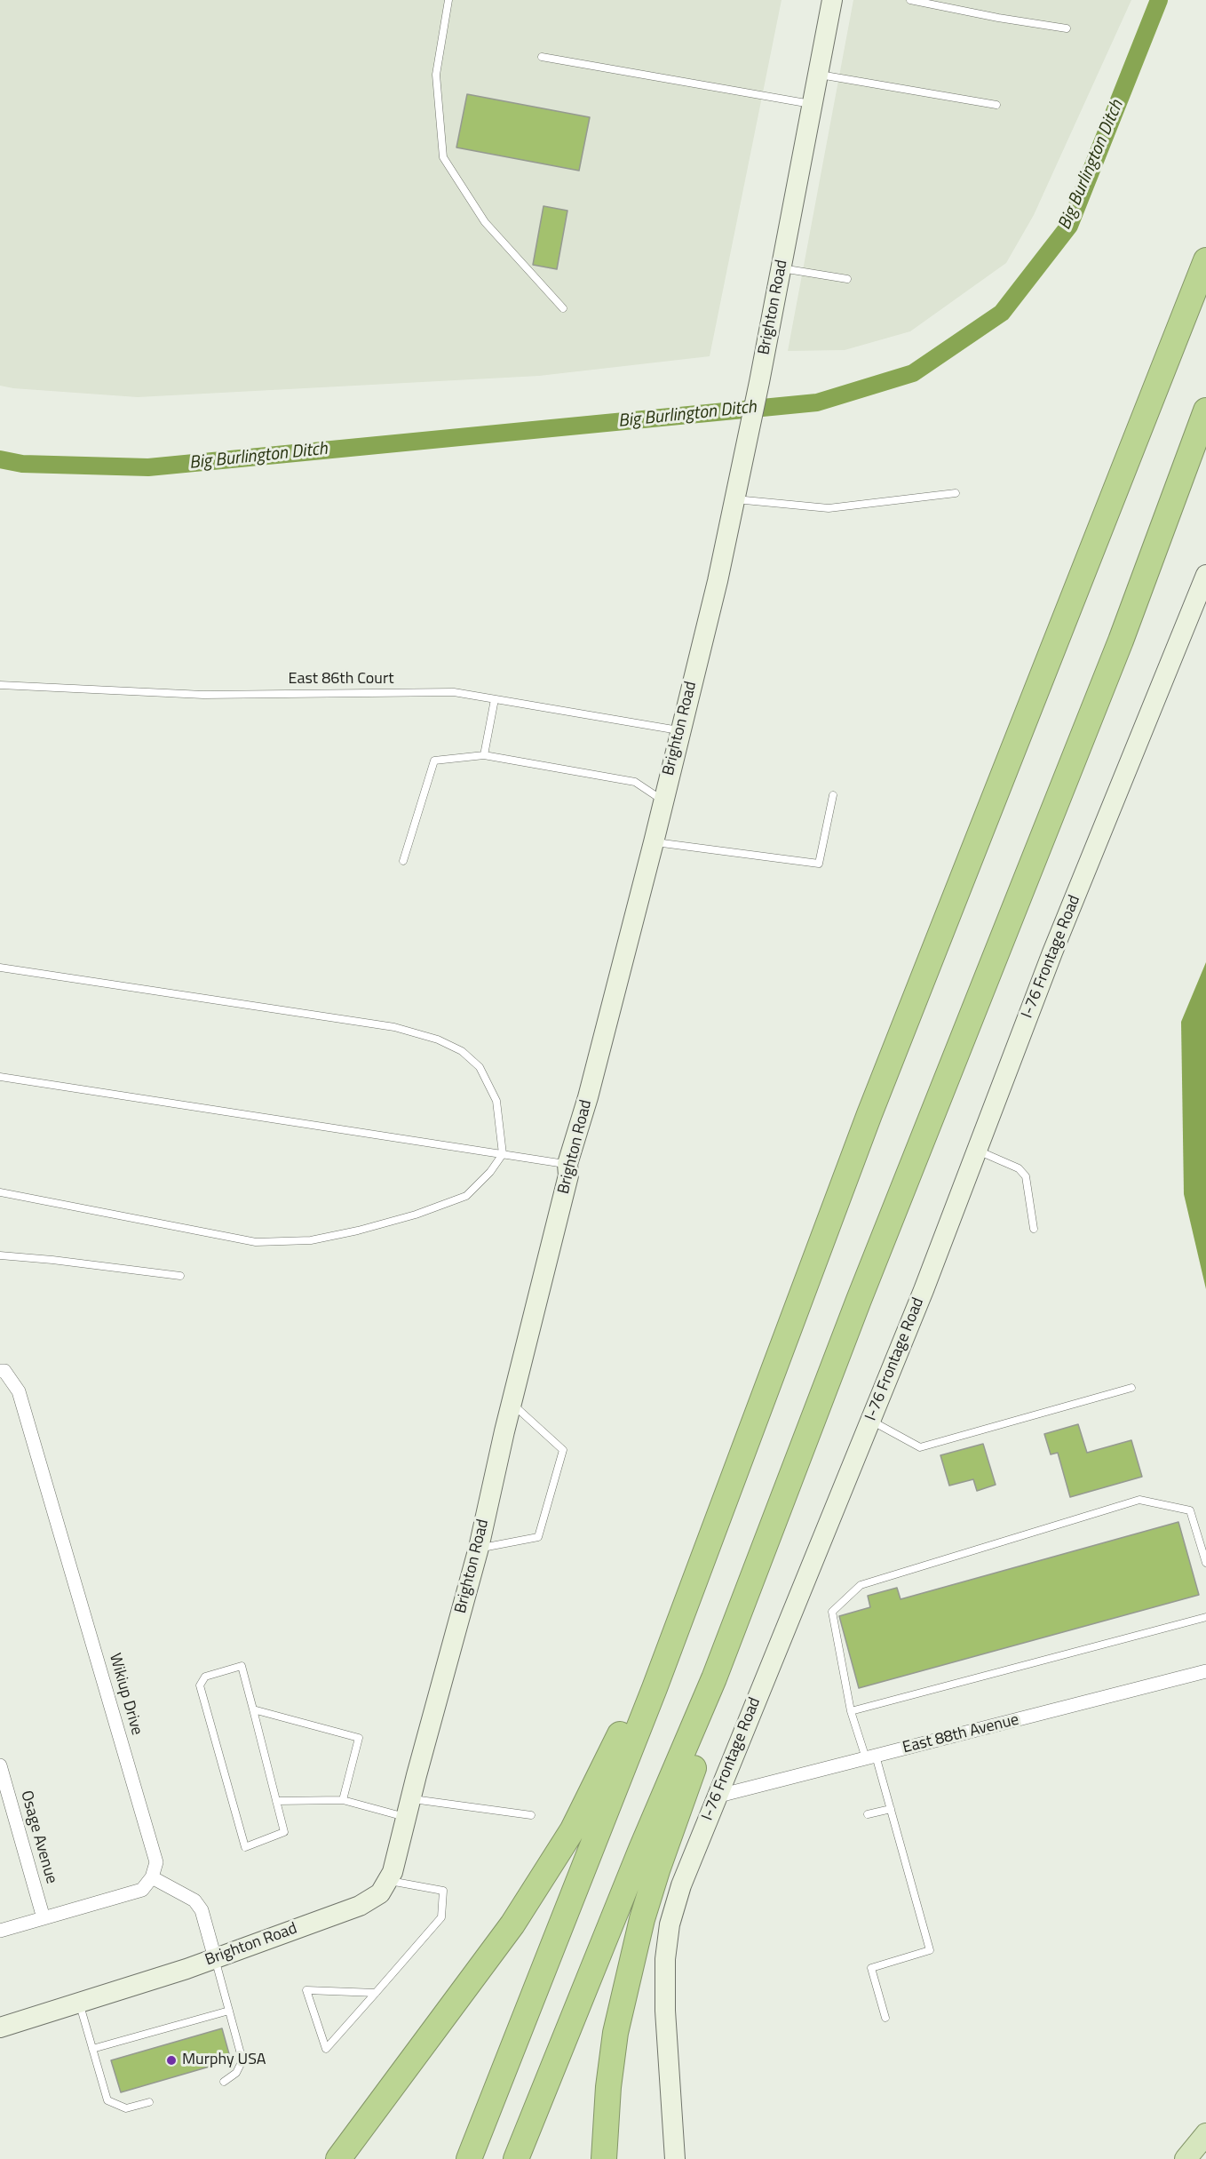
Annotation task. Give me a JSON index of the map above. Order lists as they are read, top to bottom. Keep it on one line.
{"streets":{"street":["Brighton Road","I-76 Frontage Road","Wikiup Drive","East 88th Avenue","Osage Avenue"],"lane":["East 86th Court"]},"crossings":[["Brighton Road","East 86th Court"],["I-76 Frontage Road","East 88th Avenue"]],"water":["Big Burlington Ditch"],"places":["Murphy USA"]}
